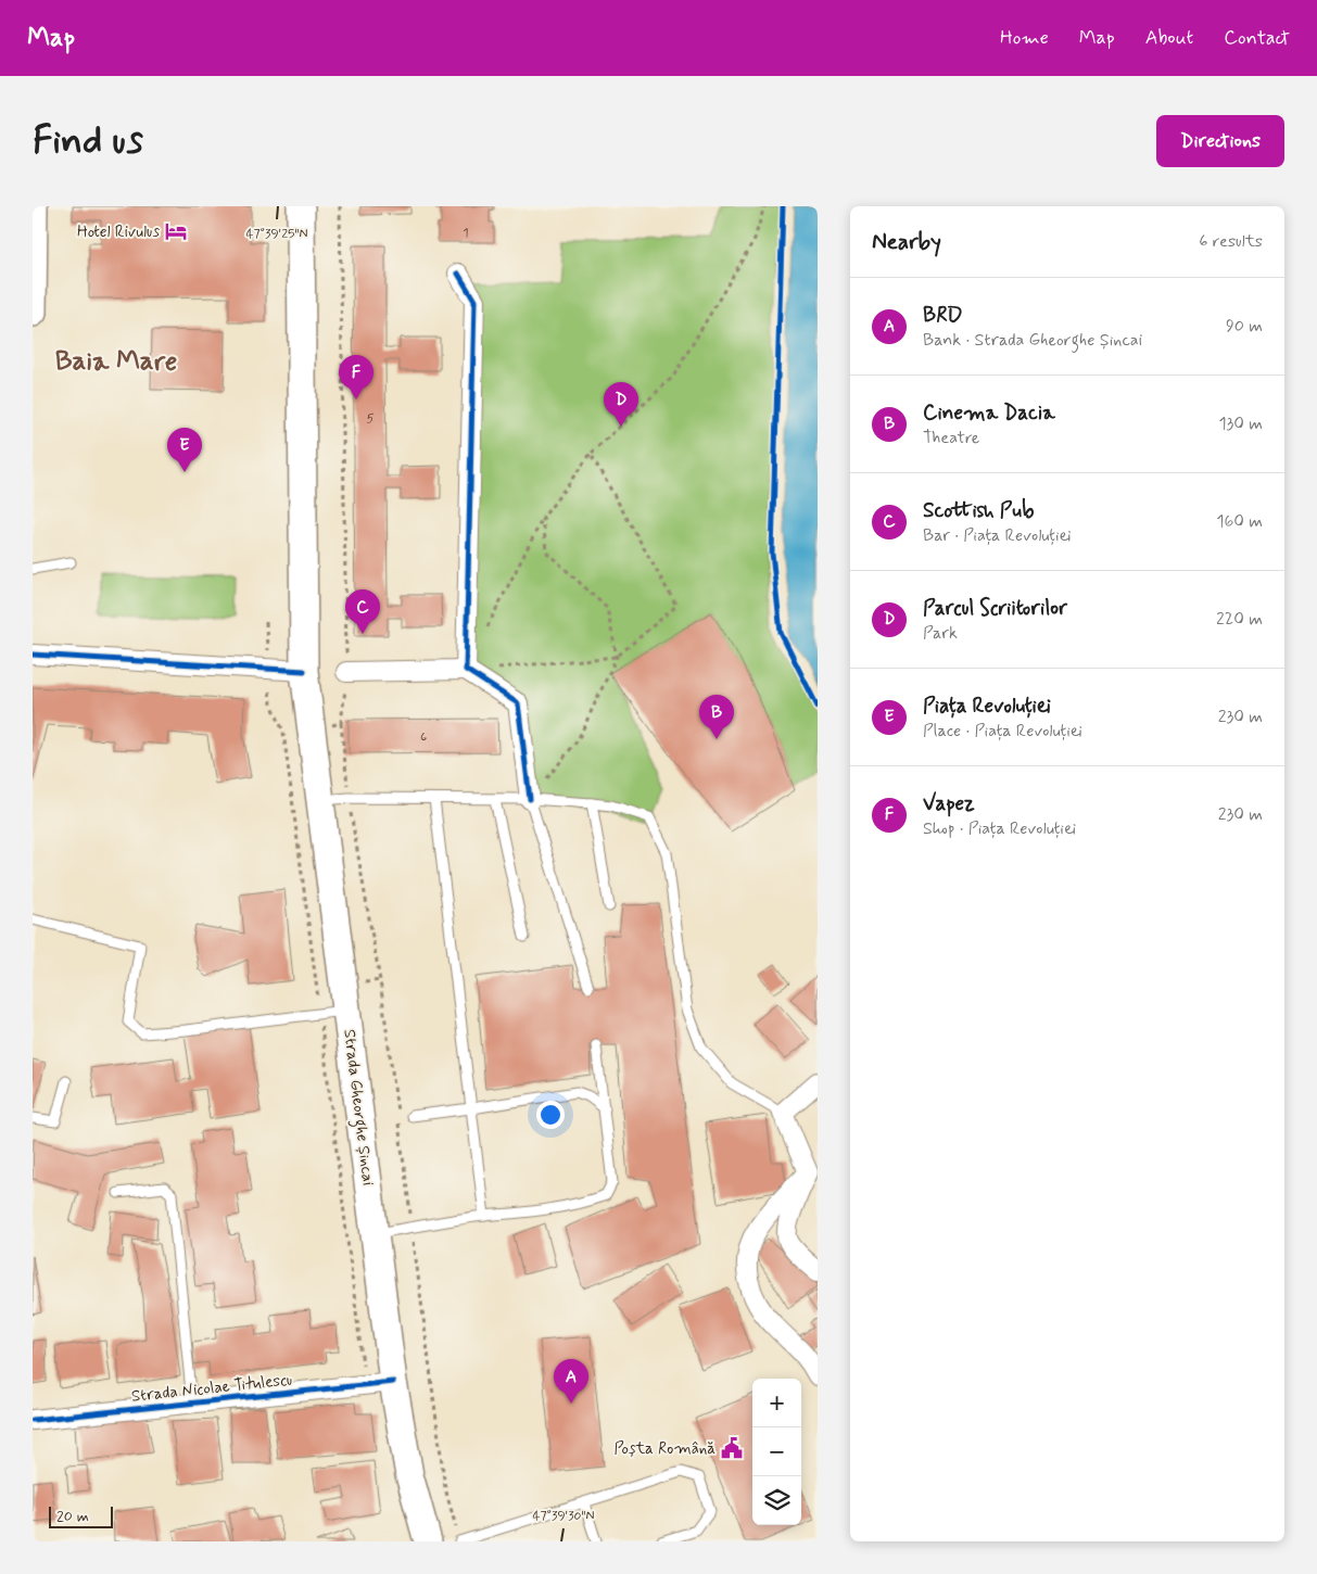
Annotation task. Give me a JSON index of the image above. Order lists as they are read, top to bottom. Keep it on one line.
{"streets":{"main road":["Strada Gheorghe Șincai"],"street":["Strada Nicolae Titulescu"]},"crossings":[["Strada Gheorghe Șincai","Strada Nicolae Titulescu"]],"districts":["Baia Mare"],"places":{"hotel":["Hotel Rivulus"],"public building":["Poșta Română"]},"house_numbers":["1","5","6"],"scale_bar":"20 m","page":{"header":"Map","nav":["Home","Map","About","Contact"],"buttons":"Directions","title":"Find us","heading":["Nearby","6 results"],"list":[{"mark":"A","name":"BRD","note":"Bank · Strada Gheorghe Șincai","value":"90 m"},{"mark":"B","name":"Cinema Dacia","note":"Theatre","value":"130 m"},{"mark":"C","name":"Scottish Pub","note":"Bar · Piața Revoluției","value":"160 m"},{"mark":"D","name":"Parcul Scriitorilor","note":"Park","value":"220 m"},{"mark":"E","name":"Piața Revoluției","note":"Place · Piața Revoluției","value":"230 m"},{"mark":"F","name":"Vapez","note":"Shop · Piața Revoluției","value":"230 m"}],"pins":["F","D","E","C","B","A"],"map_buttons":["+","−"],"scale":"20 m"},"coordinates":["47°39'25\"N","47°39'30\"N"]}
